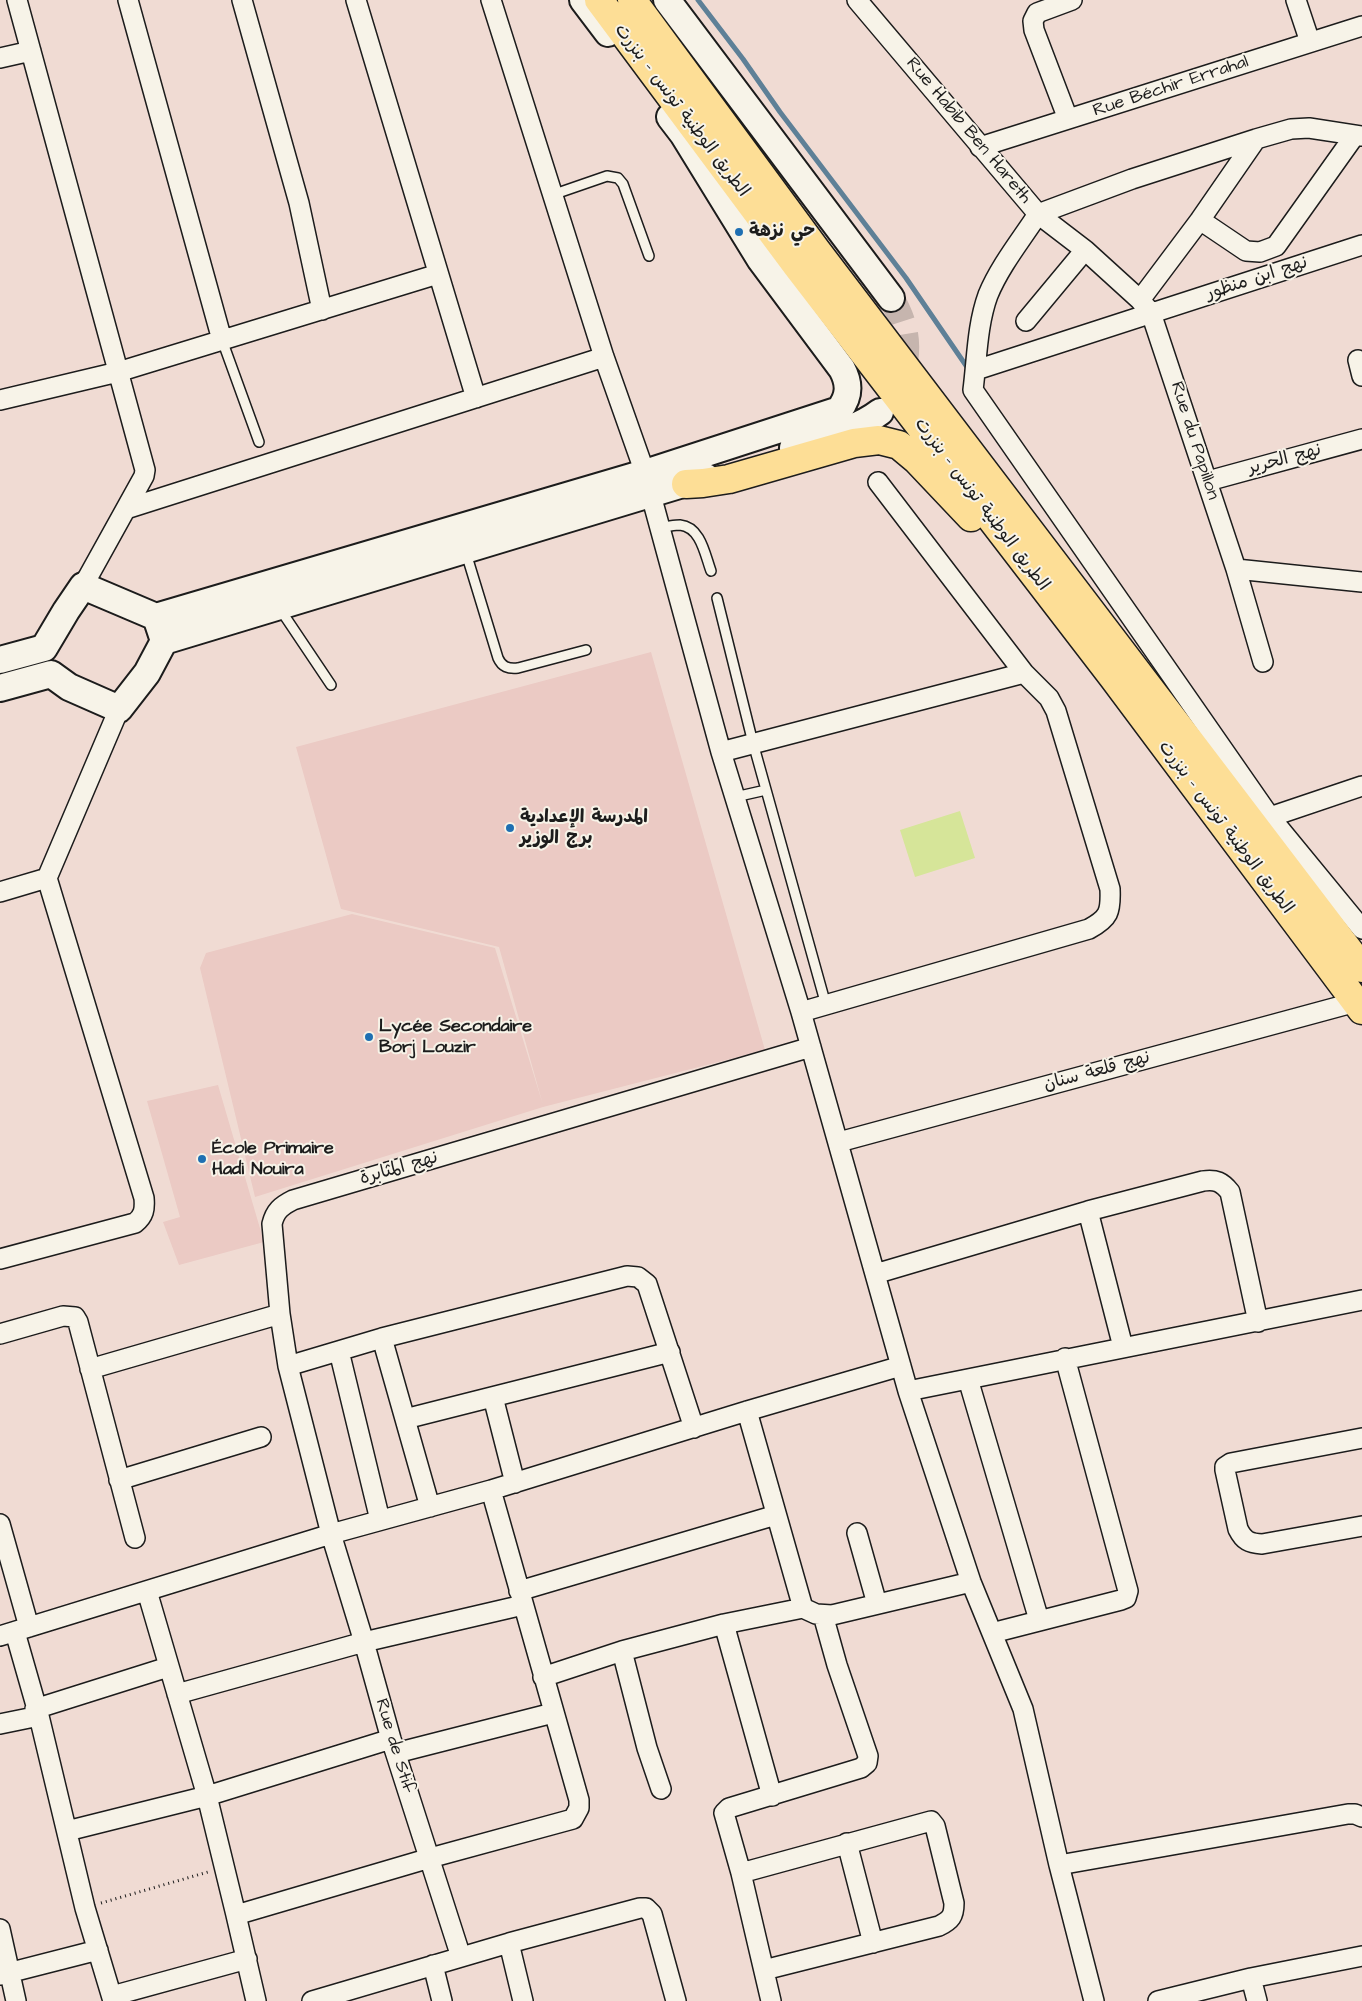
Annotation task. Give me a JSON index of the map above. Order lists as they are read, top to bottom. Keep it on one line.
{"streets":{"highway":["الطريق الوطنية تونس - بنزرت"],"street":["Rue Béchir Errahal","Rue Habib Ben Hareth","نهج ابن منظور","Rue du Papillon","نهج الحرير","نهج قلعة سنان","نهج المثابرة","Rue de Stif"]},"crossings":[["Rue Béchir Errahal","Rue Habib Ben Hareth"],["الطريق الوطنية تونس - بنزرت","نهج قلعة سنان"],["Rue Habib Ben Hareth","نهج ابن منظور"],["نهج ابن منظور","Rue du Papillon"],["Rue du Papillon","نهج الحرير"],["نهج المثابرة","Rue de Stif"]],"places":["حي نزهة","المدرسة الإعدادية برج الوزير","Lycée Secondaire Borj Louzir","École Primaire Hadi Nouira"]}
